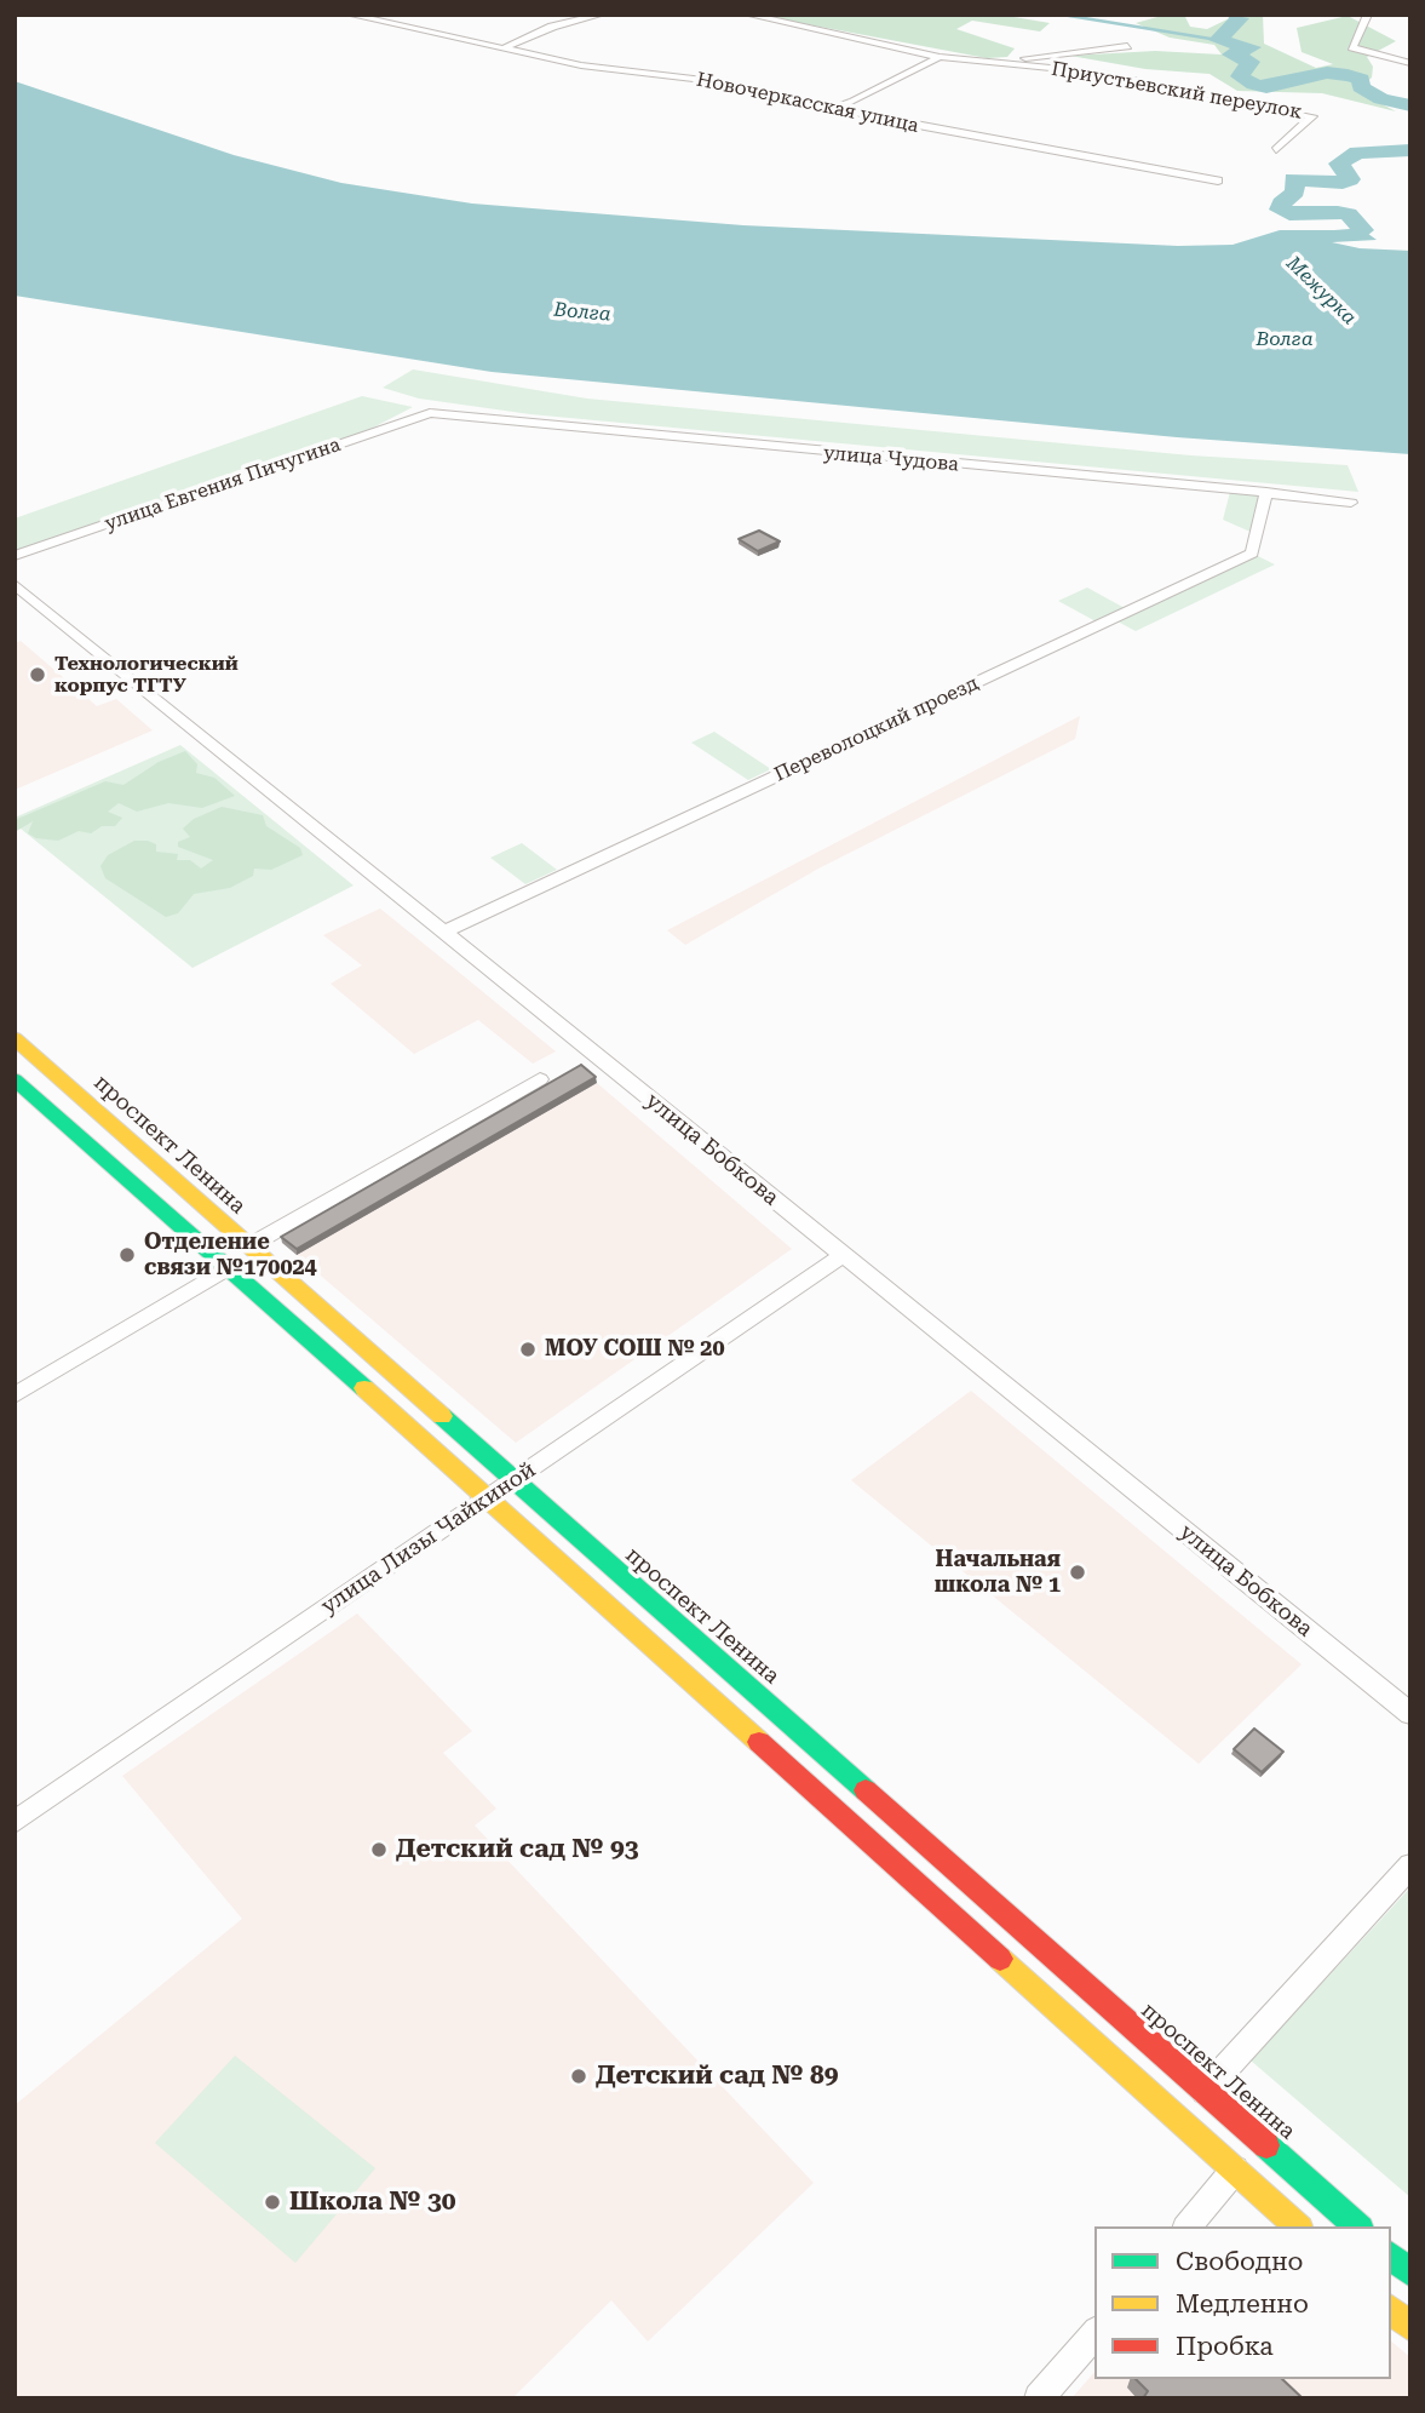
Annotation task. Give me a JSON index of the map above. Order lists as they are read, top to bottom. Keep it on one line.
{"streets":{"main road":["проспект Ленина"],"street":["Приустьевский переулок","Новочеркасская улица","улица Чудова","улица Евгения Пичугина","Переволоцкий проезд","улица Бобкова","улица Лизы Чайкиной"]},"crossings":[["улица Чудова","улица Евгения Пичугина"],["улица Чудова","Переволоцкий проезд"],["Переволоцкий проезд","улица Бобкова"],["проспект Ленина","улица Лизы Чайкиной"],["улица Бобкова","улица Лизы Чайкиной"]],"water":["Межурка","Волга"],"places":["Технологический корпус ТГТУ","Отделение связи №170024","МОУ СОШ № 20","Начальная школа № 1","Детский сад № 93","Детский сад № 89","Школа № 30"],"legend":["Свободно","Медленно","Пробка"]}
